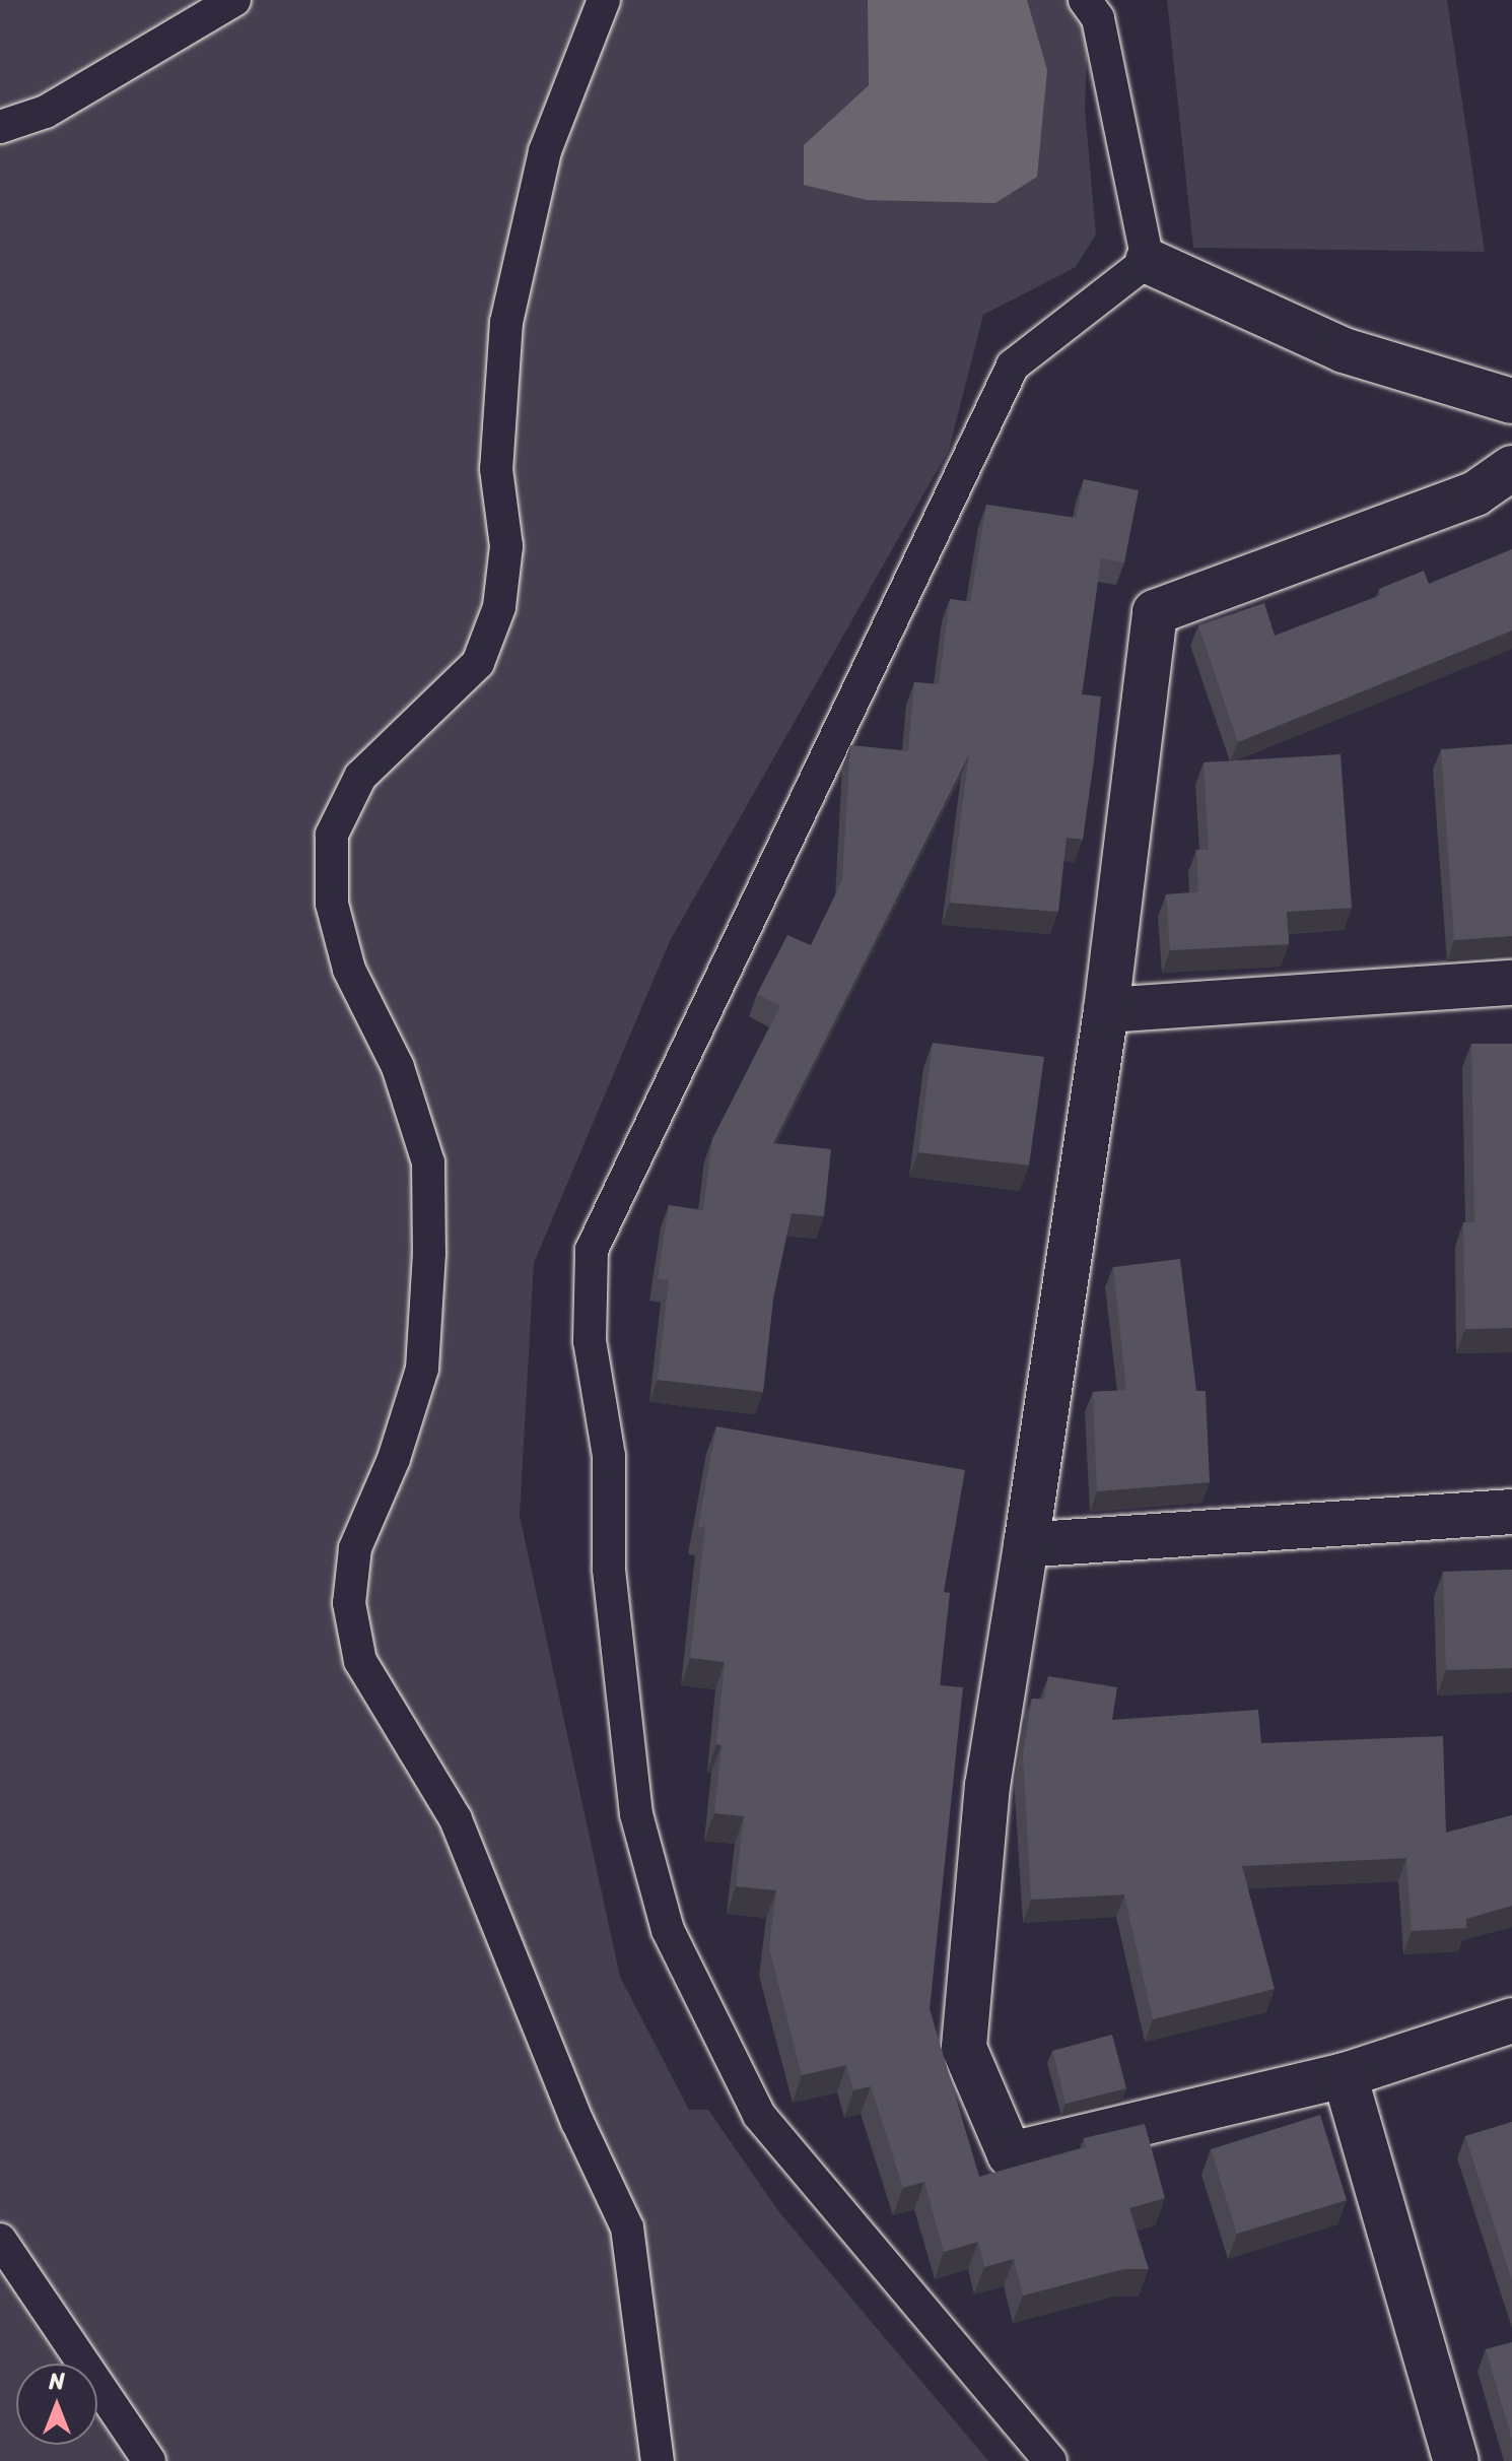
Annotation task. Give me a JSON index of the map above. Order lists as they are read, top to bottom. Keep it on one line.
{"north":"top"}
